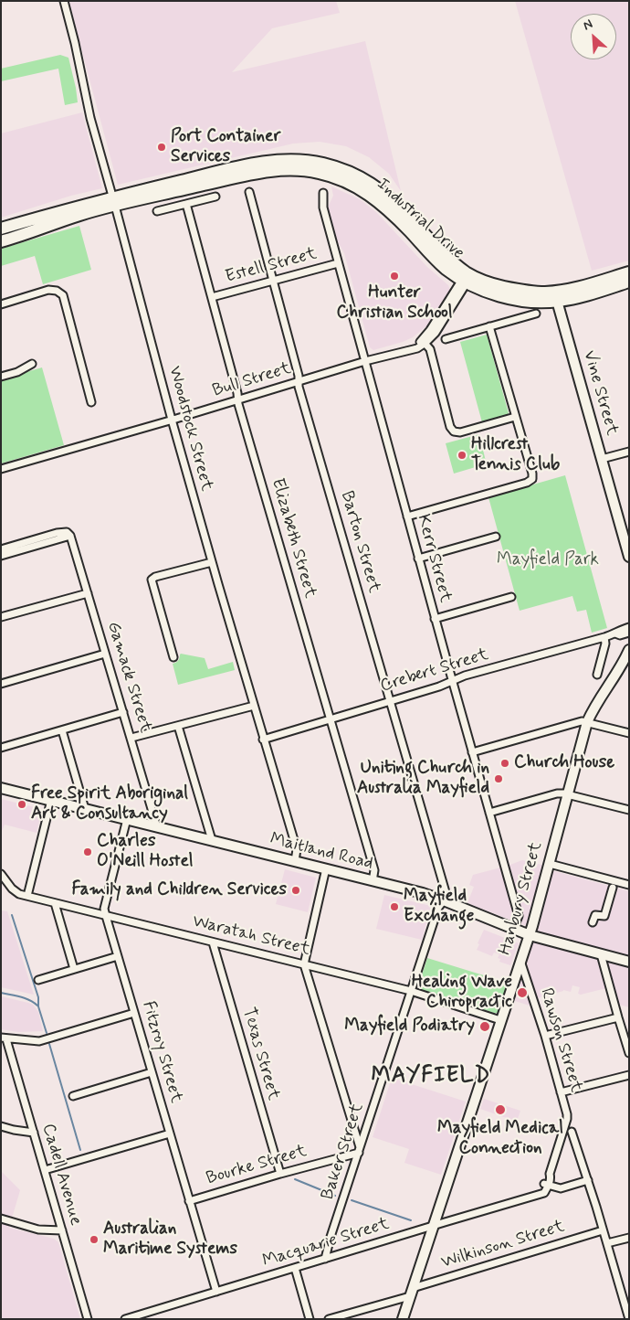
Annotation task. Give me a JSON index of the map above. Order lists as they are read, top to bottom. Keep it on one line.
{"streets":{"highway":["Industrial Drive"],"main road":["Vine Street","Maitland Road","Hanbury Street"],"street":["Estell Street","Bull Street","Woodstock Street","Elizabeth Street","Barton Street","Kerr Street","Crebert Street","Gamack Street","Waratah Street","Rawson Street","Fitzroy Street","Texas Street","Baker Street","Bourke Street","Cadell Avenue","Macquarie Street","Wilkinson Street"]},"crossings":[["Industrial Drive","Bull Street"],["Industrial Drive","Vine Street"],["Industrial Drive","Woodstock Street"],["Estell Street","Elizabeth Street"],["Estell Street","Barton Street"],["Estell Street","Kerr Street"],["Bull Street","Woodstock Street"],["Bull Street","Elizabeth Street"],["Bull Street","Barton Street"],["Bull Street","Kerr Street"],["Woodstock Street","Crebert Street"],["Woodstock Street","Maitland Road"],["Elizabeth Street","Crebert Street"],["Elizabeth Street","Maitland Road"],["Barton Street","Crebert Street"],["Barton Street","Maitland Road"],["Barton Street","Baker Street"],["Kerr Street","Crebert Street"],["Kerr Street","Maitland Road"],["Gamack Street","Maitland Road"],["Maitland Road","Hanbury Street"],["Maitland Road","Fitzroy Street"],["Maitland Road","Baker Street"],["Hanbury Street","Waratah Street"],["Hanbury Street","Rawson Street"],["Hanbury Street","Macquarie Street"],["Hanbury Street","Wilkinson Street"],["Waratah Street","Fitzroy Street"],["Waratah Street","Texas Street"],["Waratah Street","Baker Street"],["Rawson Street","Macquarie Street"],["Fitzroy Street","Bourke Street"],["Fitzroy Street","Macquarie Street"],["Texas Street","Bourke Street"],["Baker Street","Bourke Street"],["Baker Street","Macquarie Street"]],"districts":["MAYFIELD"],"parks":["Mayfield Park"],"places":["Port Container Services","Hunter Christian School","Hillcrest Tennis Club","Church House","Uniting Church in Australia Mayfield","Free Spirit Aboriginal Art & Consultancy","Charles O'Neill Hostel","Family and Children Services","Mayfield Exchange","Healing Wave Chiropractic","Mayfield Podiatry","Mayfield Medical Connection","Australian Maritime Systems"],"north":"top left"}
